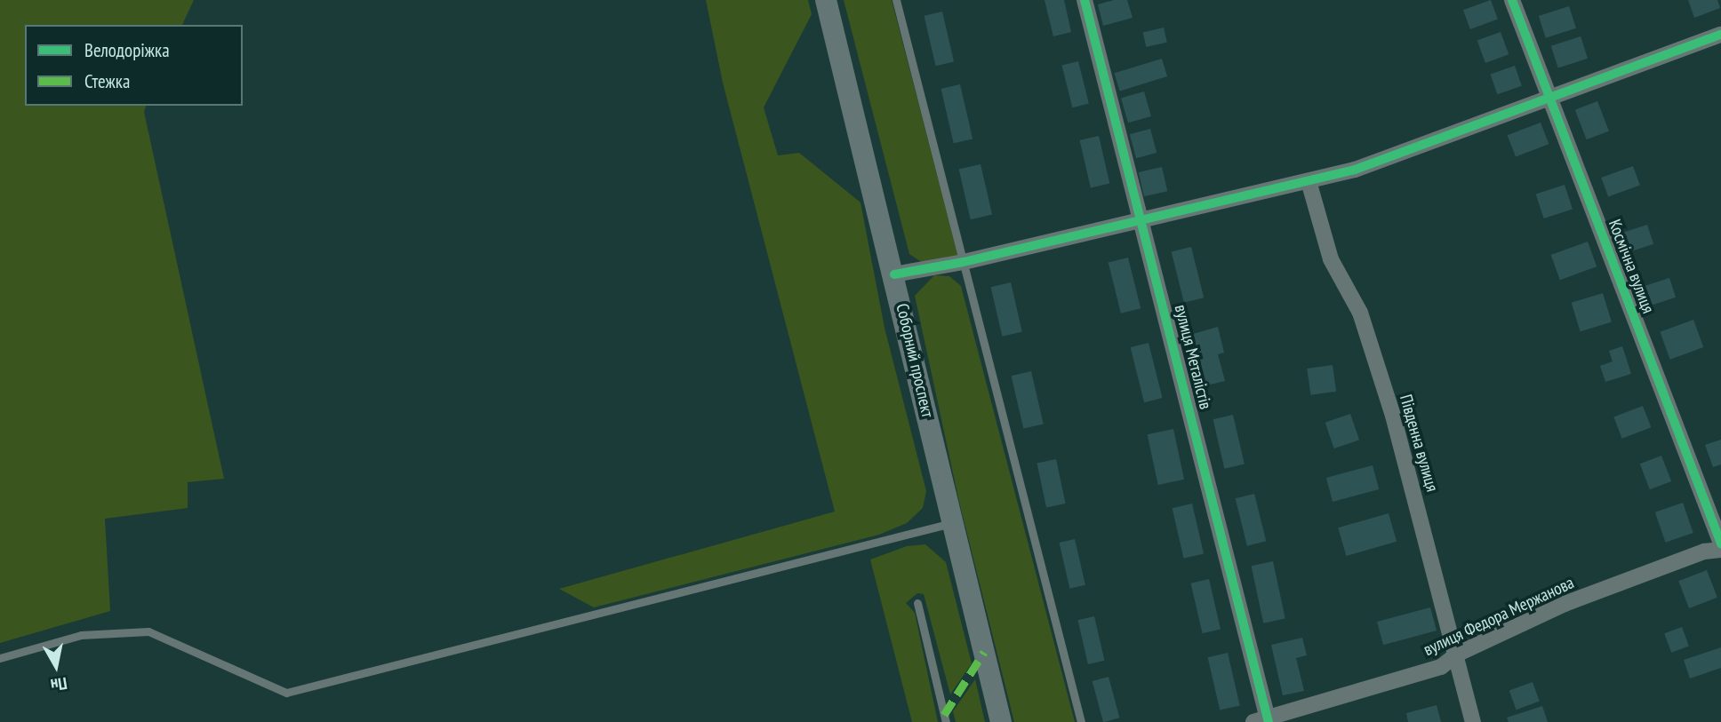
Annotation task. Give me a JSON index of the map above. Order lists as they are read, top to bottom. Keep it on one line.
{"streets":{"main road":["Соборний проспект"],"street":["Космічна вулиця","вулиця Металістів","Південна вулиця","вулиця Федора Мержанова"]},"crossings":[["вулиця Металістів","вулиця Федора Мержанова"],["Південна вулиця","вулиця Федора Мержанова"]],"legend":["Велодоріжка","Стежка"],"north":"bottom"}
